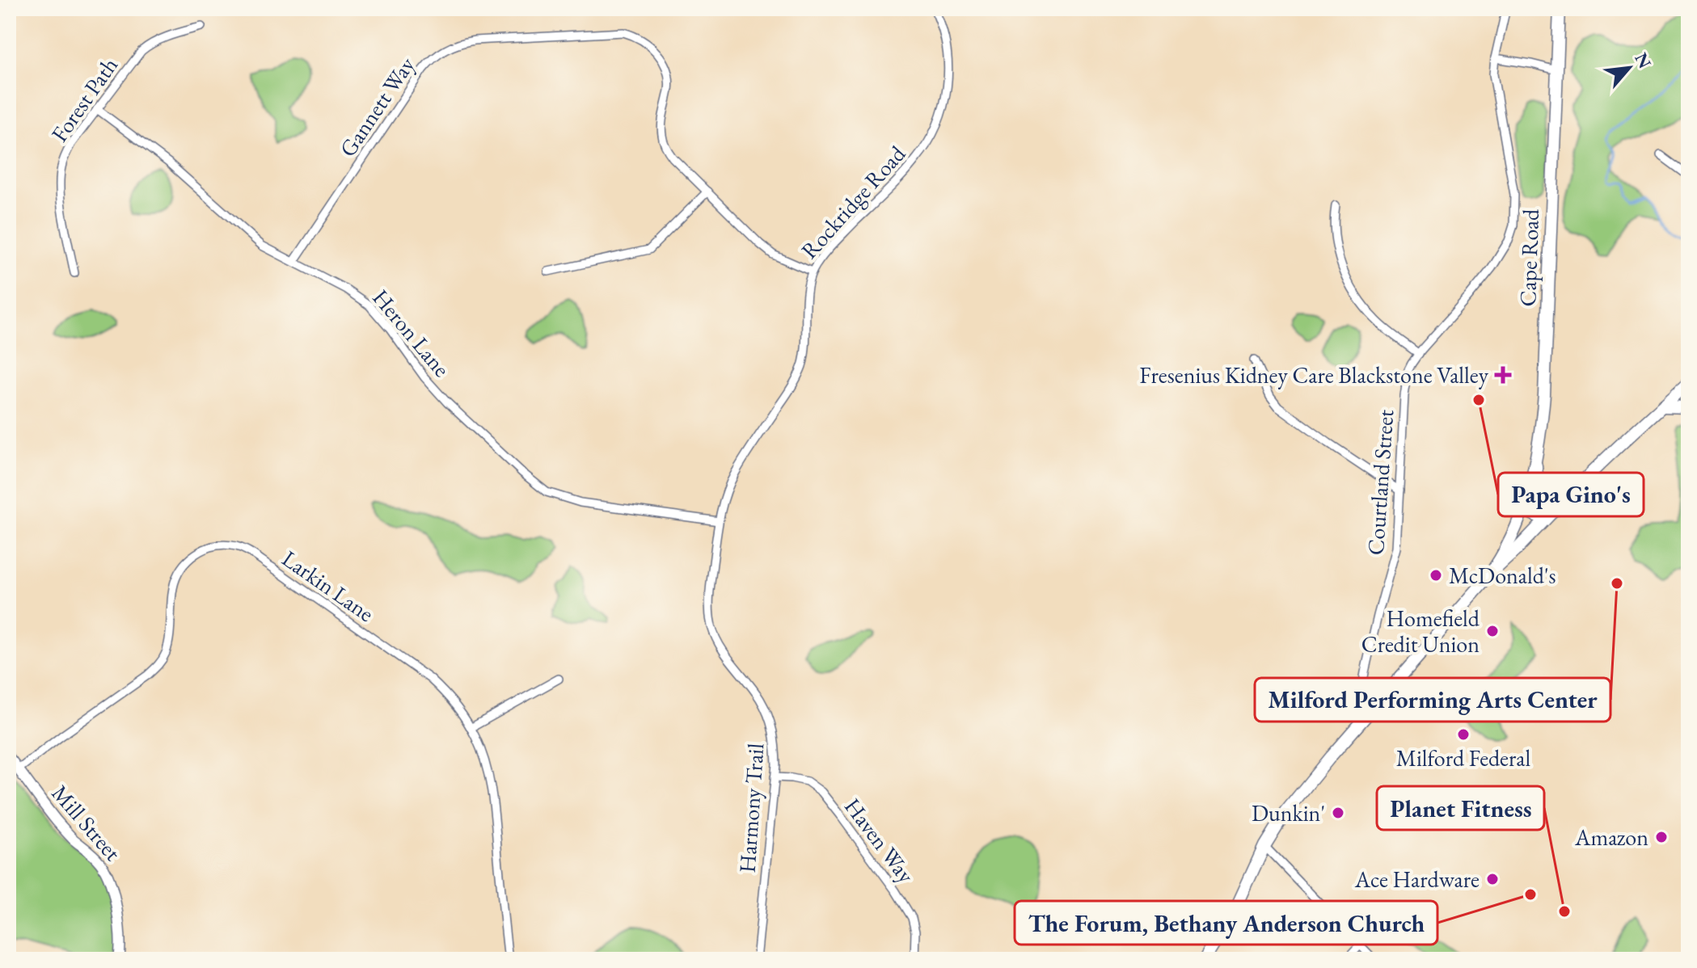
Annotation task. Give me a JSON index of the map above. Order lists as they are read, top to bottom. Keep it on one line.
{"streets":{"main road":["Cape Road"],"street":["Forest Path","Gannett Way","Rockridge Road","Heron Lane","Courtland Street","Larkin Lane","Harmony Trail","Mill Street","Haven Way"]},"crossings":[["Forest Path","Heron Lane"],["Gannett Way","Rockridge Road"],["Gannett Way","Heron Lane"],["Rockridge Road","Heron Lane"],["Rockridge Road","Harmony Trail"],["Heron Lane","Harmony Trail"],["Larkin Lane","Mill Street"],["Harmony Trail","Haven Way"]],"places":{"health":["Fresenius Kidney Care Blackstone Valley"],"other":["Papa Gino's","McDonald's","Milford Performing Arts Center","Homefield Credit Union","Milford Federal","Dunkin'","Amazon","Ace Hardware","The Forum, Bethany Anderson Church","Planet Fitness"]},"north":"top right"}
